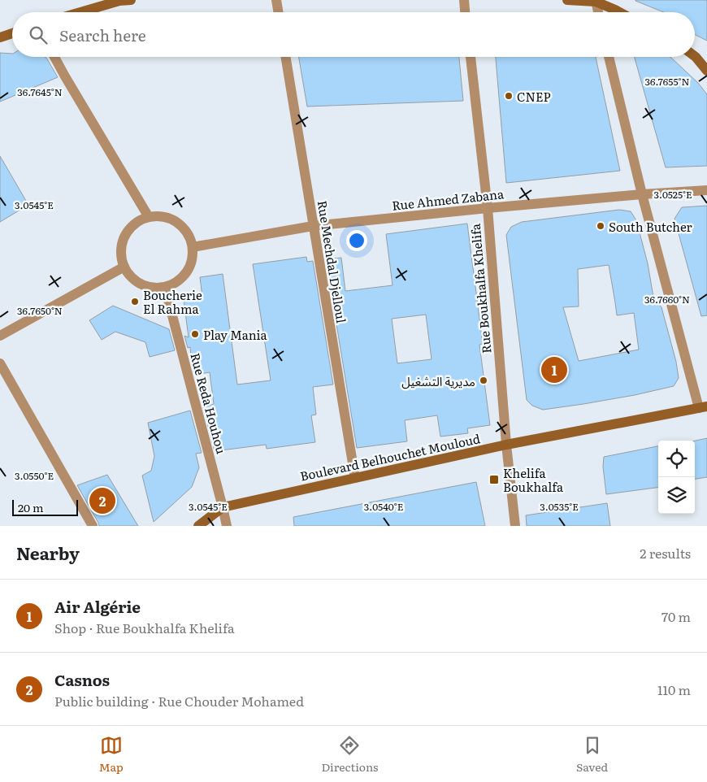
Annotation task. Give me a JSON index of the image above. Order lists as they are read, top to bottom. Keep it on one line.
{"streets":{"street":["Rue Ahmed Zabana","Rue Mechdal Djelloul","Rue Boukhalfa Khelifa","Rue Reda Houhou","Boulevard Belhouchet Mouloud"]},"crossings":[["Rue Ahmed Zabana","Rue Mechdal Djelloul"],["Rue Ahmed Zabana","Rue Boukhalfa Khelifa"],["Rue Ahmed Zabana","Rue Reda Houhou"],["Rue Mechdal Djelloul","Boulevard Belhouchet Mouloud"],["Rue Boukhalfa Khelifa","Boulevard Belhouchet Mouloud"],["Rue Reda Houhou","Boulevard Belhouchet Mouloud"]],"places":{"other":["CNEP","South Butcher","Boucherie El Rahma","Play Mania","مديرية التشغيل"],"transit":["Khelifa Boukhalfa"]},"scale_bar":"20 m","page":{"search":"Search here","pins":["1","2"],"scale":"20 m","heading":["Nearby","2 results"],"list":[{"mark":"1","name":"Air Algérie","note":"Shop · Rue Boukhalfa Khelifa","value":"70 m"},{"mark":"2","name":"Casnos","note":"Public building · Rue Chouder Mohamed","value":"110 m"}],"nav":["Map","Directions","Saved"]},"coordinates":["36.7655°N","36.7645°N","3.0525°E","3.0545°E","36.7660°N","36.7650°N","3.0550°E","3.0540°E","3.0535°E"]}
